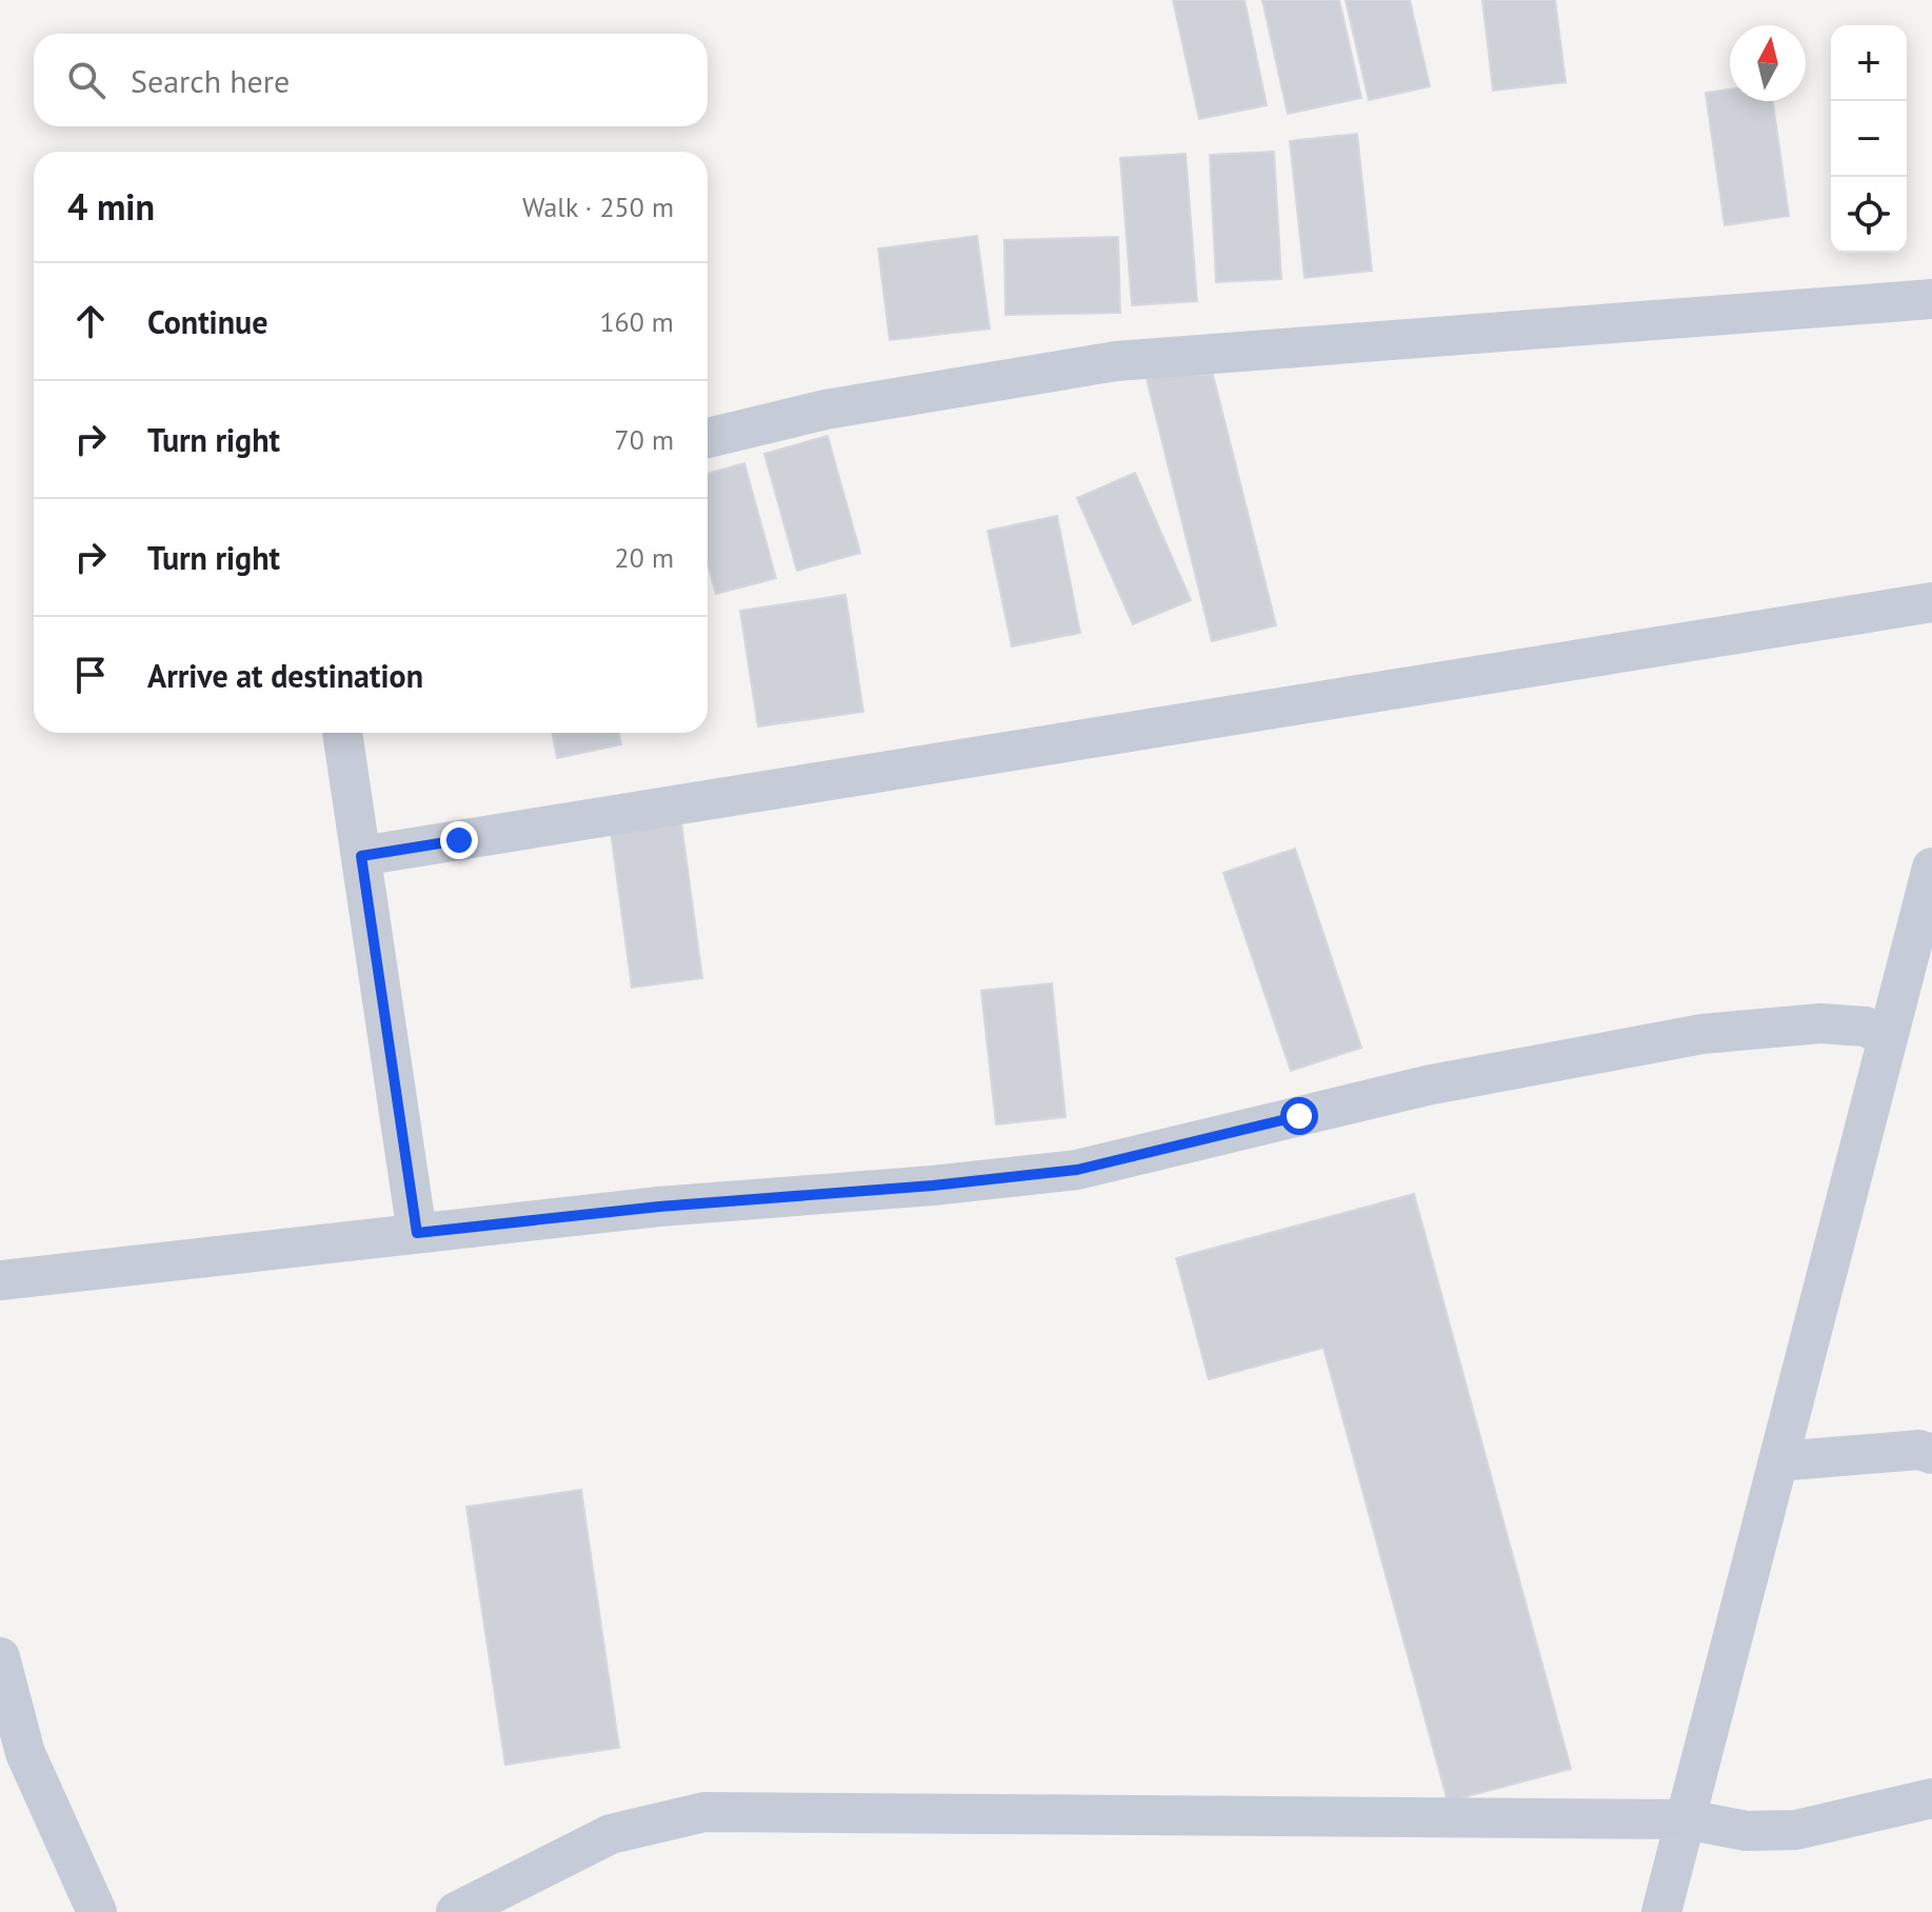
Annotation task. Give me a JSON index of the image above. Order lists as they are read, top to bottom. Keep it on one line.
{"north":"top","page":{"map_buttons":["+","−"],"search":"Search here","heading":["4 min","Walk · 250 m"],"list":[["Continue","160 m"],["Turn right","70 m"],["Turn right","20 m"],"Arrive at destination"]}}
